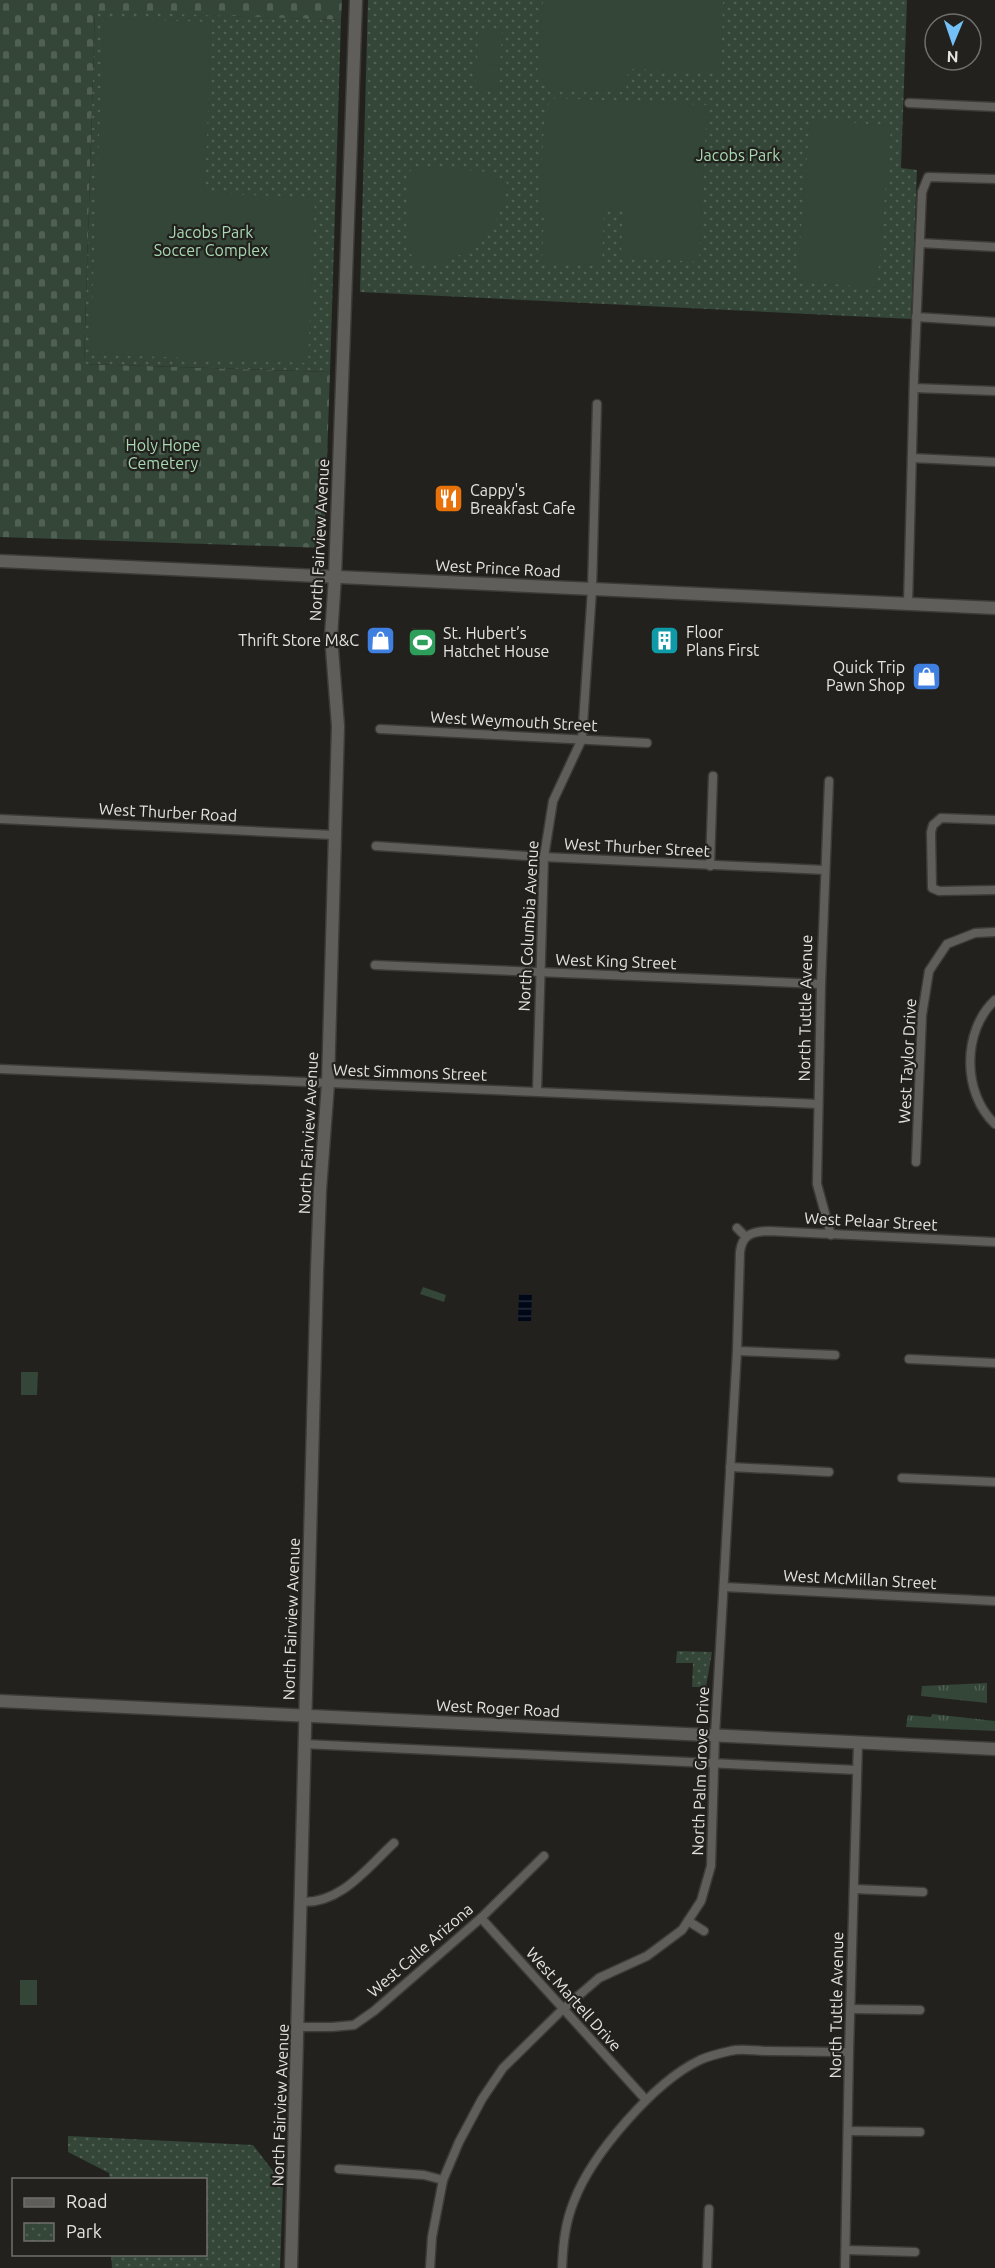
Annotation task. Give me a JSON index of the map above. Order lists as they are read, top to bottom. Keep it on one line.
{"streets":{"street":["North Fairview Avenue","West Prince Road","West Weymouth Street","West Thurber Road","West Thurber Street","North Columbia Avenue","West King Street","North Tuttle Avenue","West Taylor Drive","West Simmons Street","West Pelaar Street","West McMillan Street","West Roger Road","North Palm Grove Drive","West Calle Arizona","West Martell Drive"]},"crossings":[["North Fairview Avenue","West Prince Road"],["North Fairview Avenue","West Thurber Road"],["North Fairview Avenue","West Simmons Street"],["North Fairview Avenue","West Roger Road"],["North Fairview Avenue","West Calle Arizona"],["West Prince Road","North Columbia Avenue"],["West Weymouth Street","North Columbia Avenue"],["West Thurber Street","North Columbia Avenue"],["West Thurber Street","North Tuttle Avenue"],["North Columbia Avenue","West King Street"],["North Columbia Avenue","West Simmons Street"],["West King Street","North Tuttle Avenue"],["North Tuttle Avenue","West Simmons Street"],["North Tuttle Avenue","West Pelaar Street"],["North Tuttle Avenue","West Roger Road"],["West Pelaar Street","North Palm Grove Drive"],["West McMillan Street","North Palm Grove Drive"],["West Roger Road","North Palm Grove Drive"],["North Palm Grove Drive","West Martell Drive"],["West Calle Arizona","West Martell Drive"]],"parks":["Jacobs Park","Jacobs Park Soccer Complex","Holy Hope Cemetery"],"places":{"restaurant":["Cappy's Breakfast Cafe"],"shop":["Thrift Store M&C","Quick Trip Pawn Shop"],"building":["Floor Plans First"],"sports":["St. Hubert’s Hatchet House"]},"legend":["Road","Park"],"north":"bottom"}
